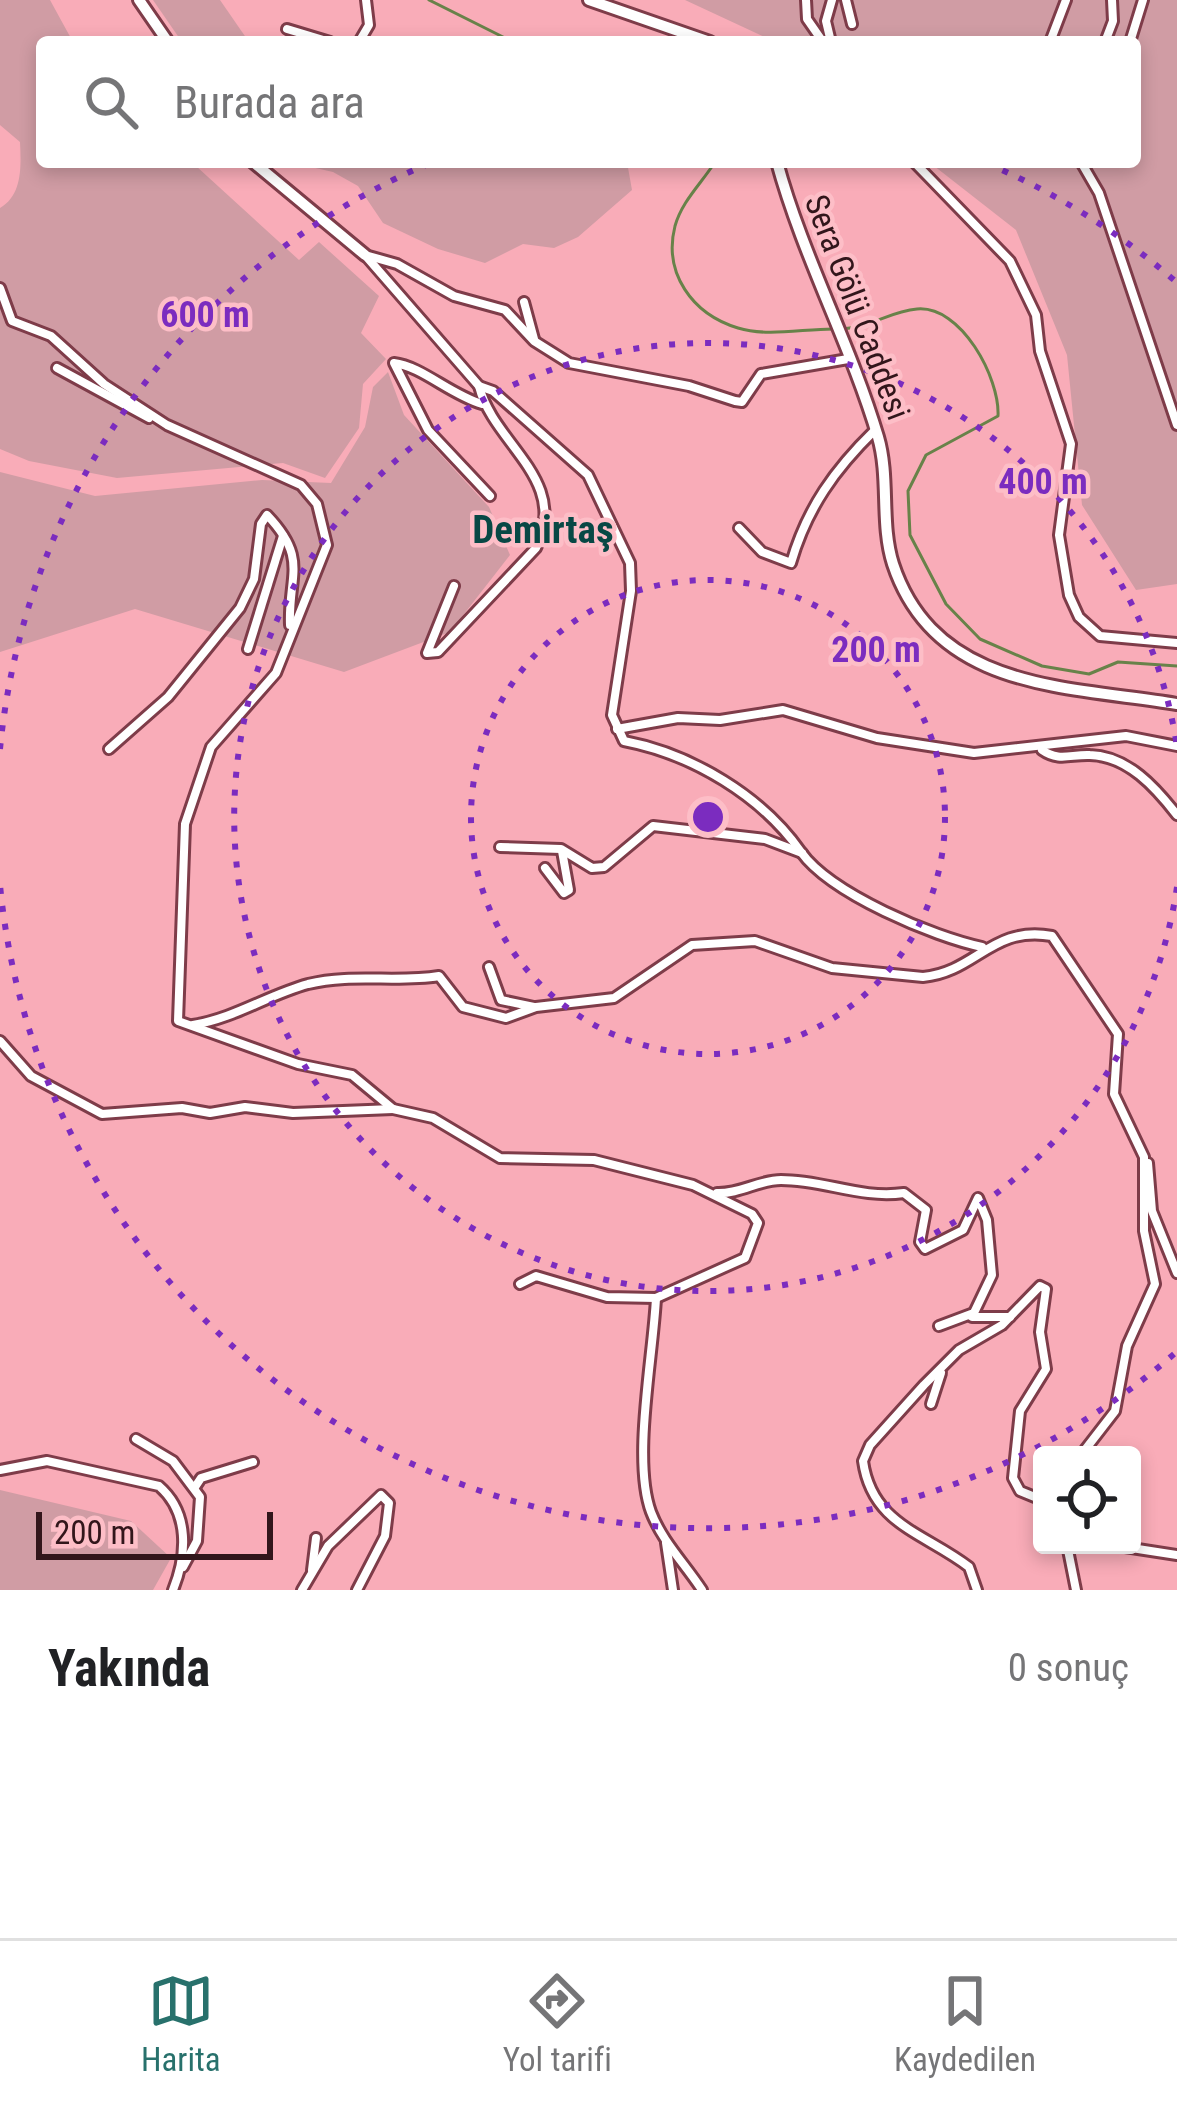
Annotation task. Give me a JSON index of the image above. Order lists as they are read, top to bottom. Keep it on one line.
{"streets":{"main road":["Sera Gölü Caddesi"]},"districts":["Demirtaş"],"scale_bar":"200 m","page":{"search":"Burada ara","scale":"200 m","heading":["Yakında","0 sonuç"],"nav":["Harita","Yol tarifi","Kaydedilen"]},"rings":["600 m","400 m","200 m"]}
